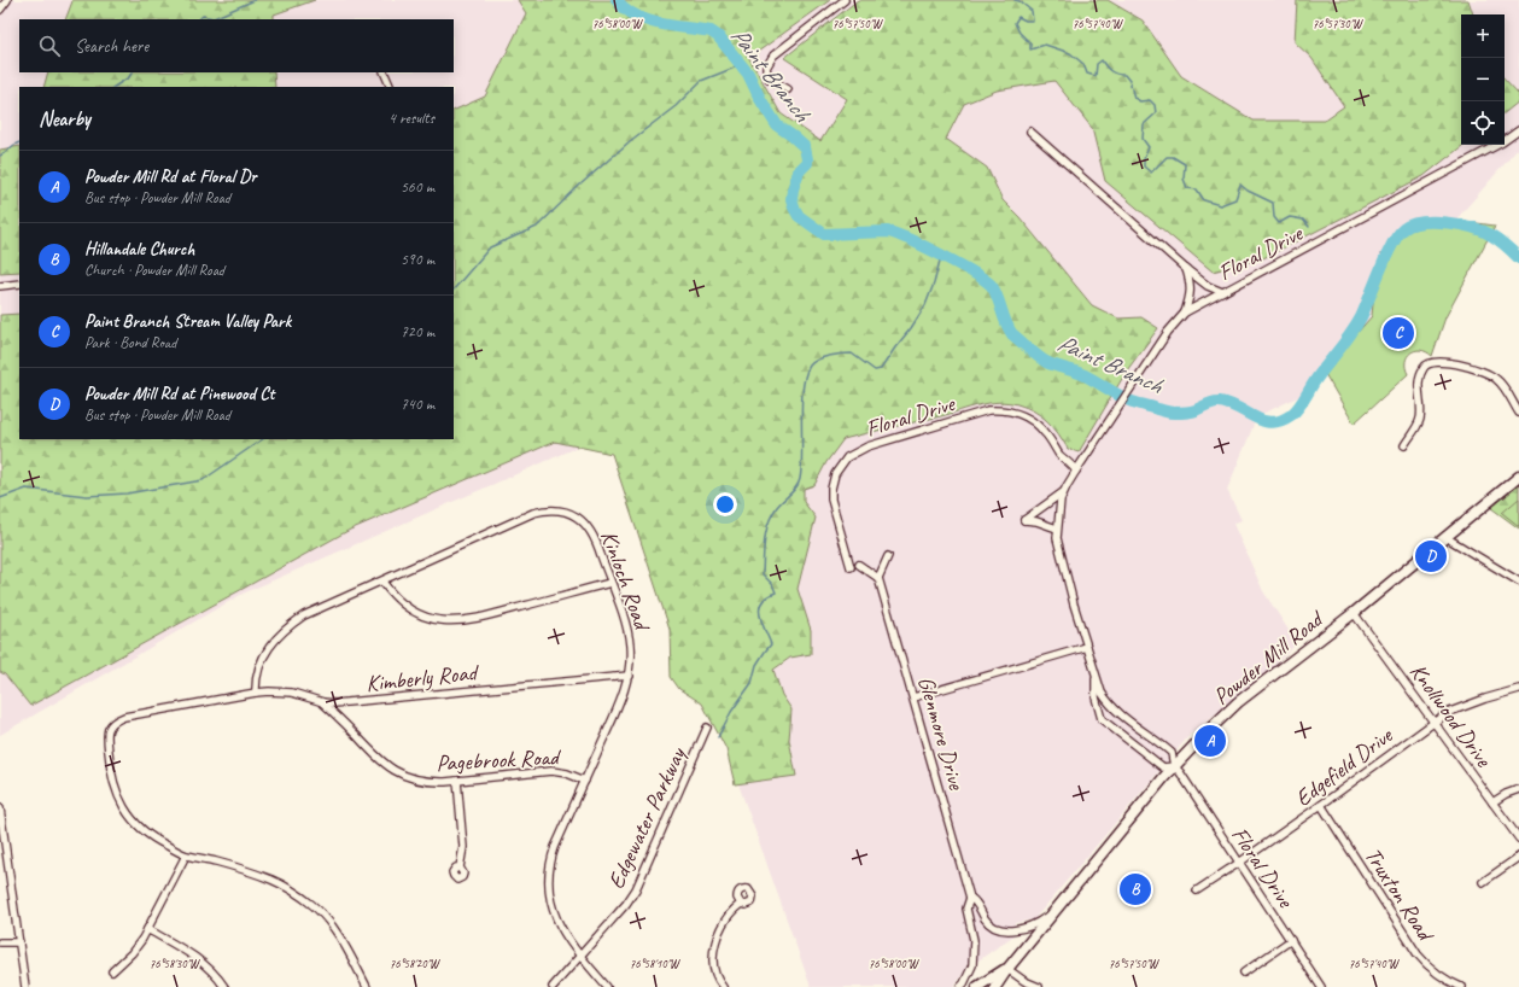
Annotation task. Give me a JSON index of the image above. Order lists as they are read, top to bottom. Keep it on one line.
{"streets":{"main road":["Powder Mill Road"],"street":["Floral Drive","Kinloch Road","Kimberly Road","Knollwood Drive","Glenmore Drive","Pagebrook Road","Edgefield Drive","Edgewater Parkway","Truxton Road"]},"crossings":[["Floral Drive","Powder Mill Road"],["Floral Drive","Edgefield Drive"],["Kinloch Road","Kimberly Road"],["Kinloch Road","Pagebrook Road"],["Kinloch Road","Edgewater Parkway"],["Powder Mill Road","Knollwood Drive"],["Kimberly Road","Pagebrook Road"],["Knollwood Drive","Edgefield Drive"],["Edgefield Drive","Truxton Road"]],"water":["Paint Branch"],"page":{"map_buttons":["+","−"],"search":"Search here","heading":["Nearby","4 results"],"list":[{"mark":"A","name":"Powder Mill Rd at Floral Dr","note":"Bus stop · Powder Mill Road","value":"560 m"},{"mark":"B","name":"Hillandale Church","note":"Church · Powder Mill Road","value":"590 m"},{"mark":"C","name":"Paint Branch Stream Valley Park","note":"Park · Bond Road","value":"720 m"},{"mark":"D","name":"Powder Mill Rd at Pinewood Ct","note":"Bus stop · Powder Mill Road","value":"740 m"}],"pins":["C","D","A","B"]},"coordinates":["76°58'00\"W","76°57'50\"W","76°57'40\"W","76°57'30\"W","76°58'30\"W","76°58'20\"W","76°58'10\"W"]}
